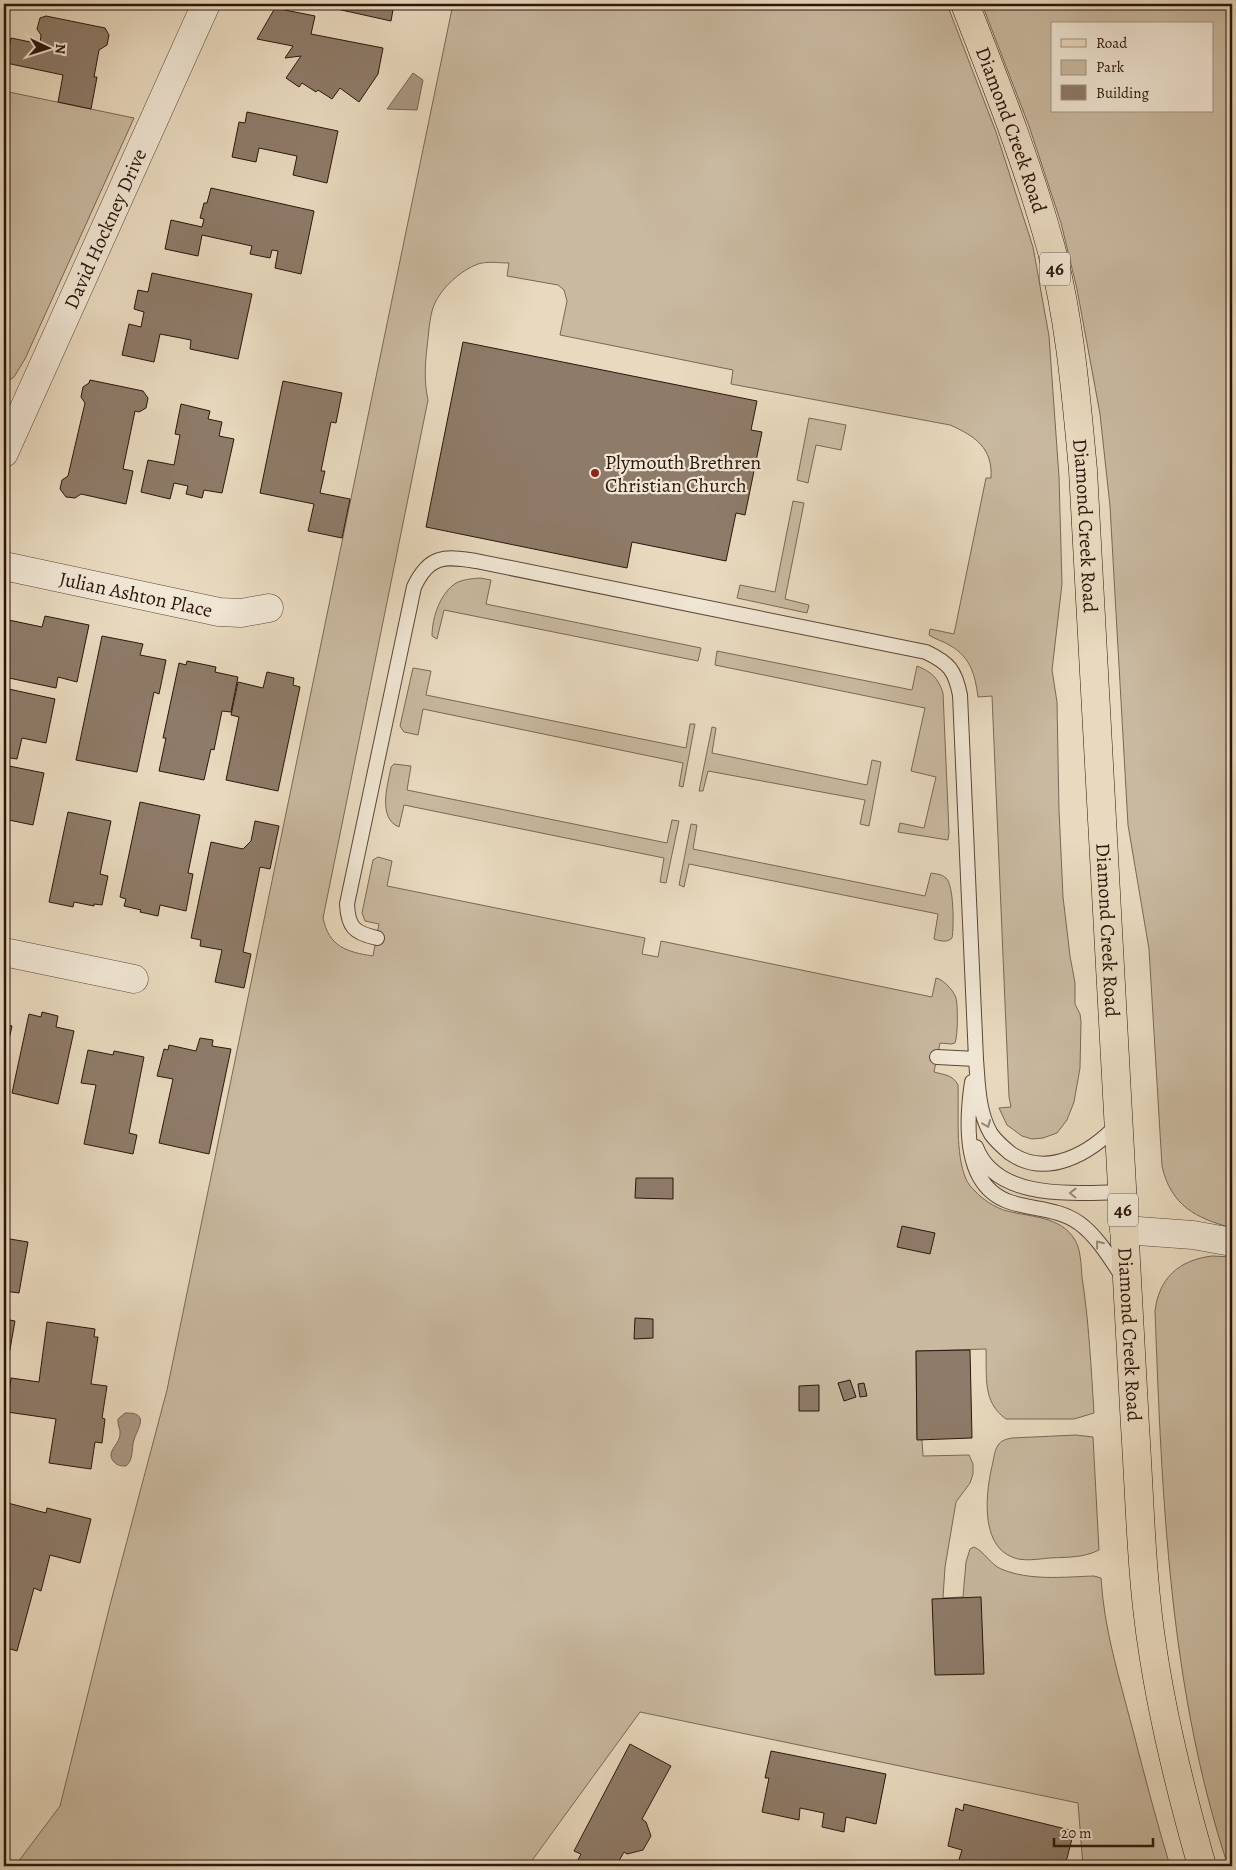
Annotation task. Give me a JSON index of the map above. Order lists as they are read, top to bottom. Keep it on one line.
{"streets":{"main road":["Diamond Creek Road","46"],"street":["David Hockney Drive","Julian Ashton Place"]},"places":["Plymouth Brethren Christian Church"],"legend":["Road","Park","Building"],"scale_bar":"20 m","north":"right"}
